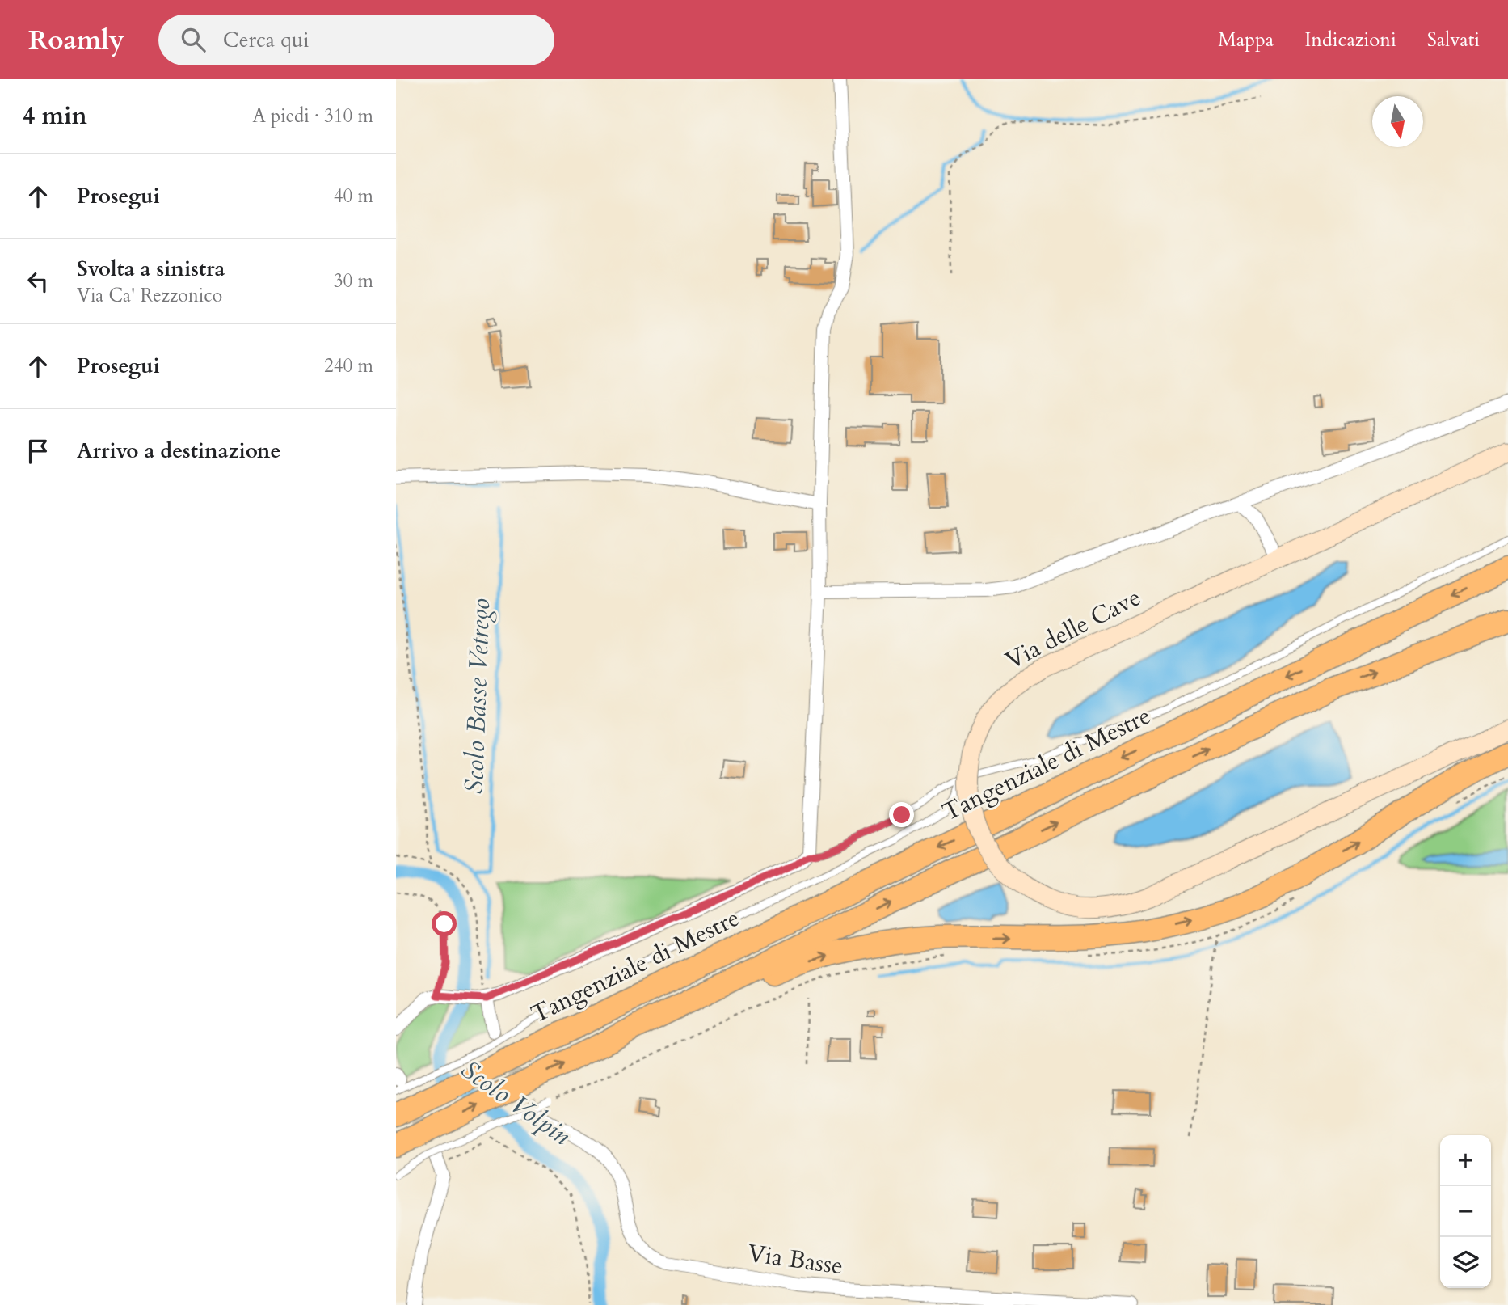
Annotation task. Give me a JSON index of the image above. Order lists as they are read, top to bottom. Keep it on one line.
{"streets":{"highway":["Tangenziale di Mestre"],"main road":["Via delle Cave"],"street":["Via Basse"]},"water":["Scolo Basse Vetrego","Scolo Volpin"],"north":"bottom","page":{"header":"Roamly","search":"Cerca qui","nav":["Mappa","Indicazioni","Salvati"],"heading":["4 min","A piedi · 310 m"],"list":[["Prosegui","40 m"],["Svolta a sinistra","Via Ca' Rezzonico","30 m"],["Prosegui","240 m"],"Arrivo a destinazione"],"map_buttons":["+","−"]}}
